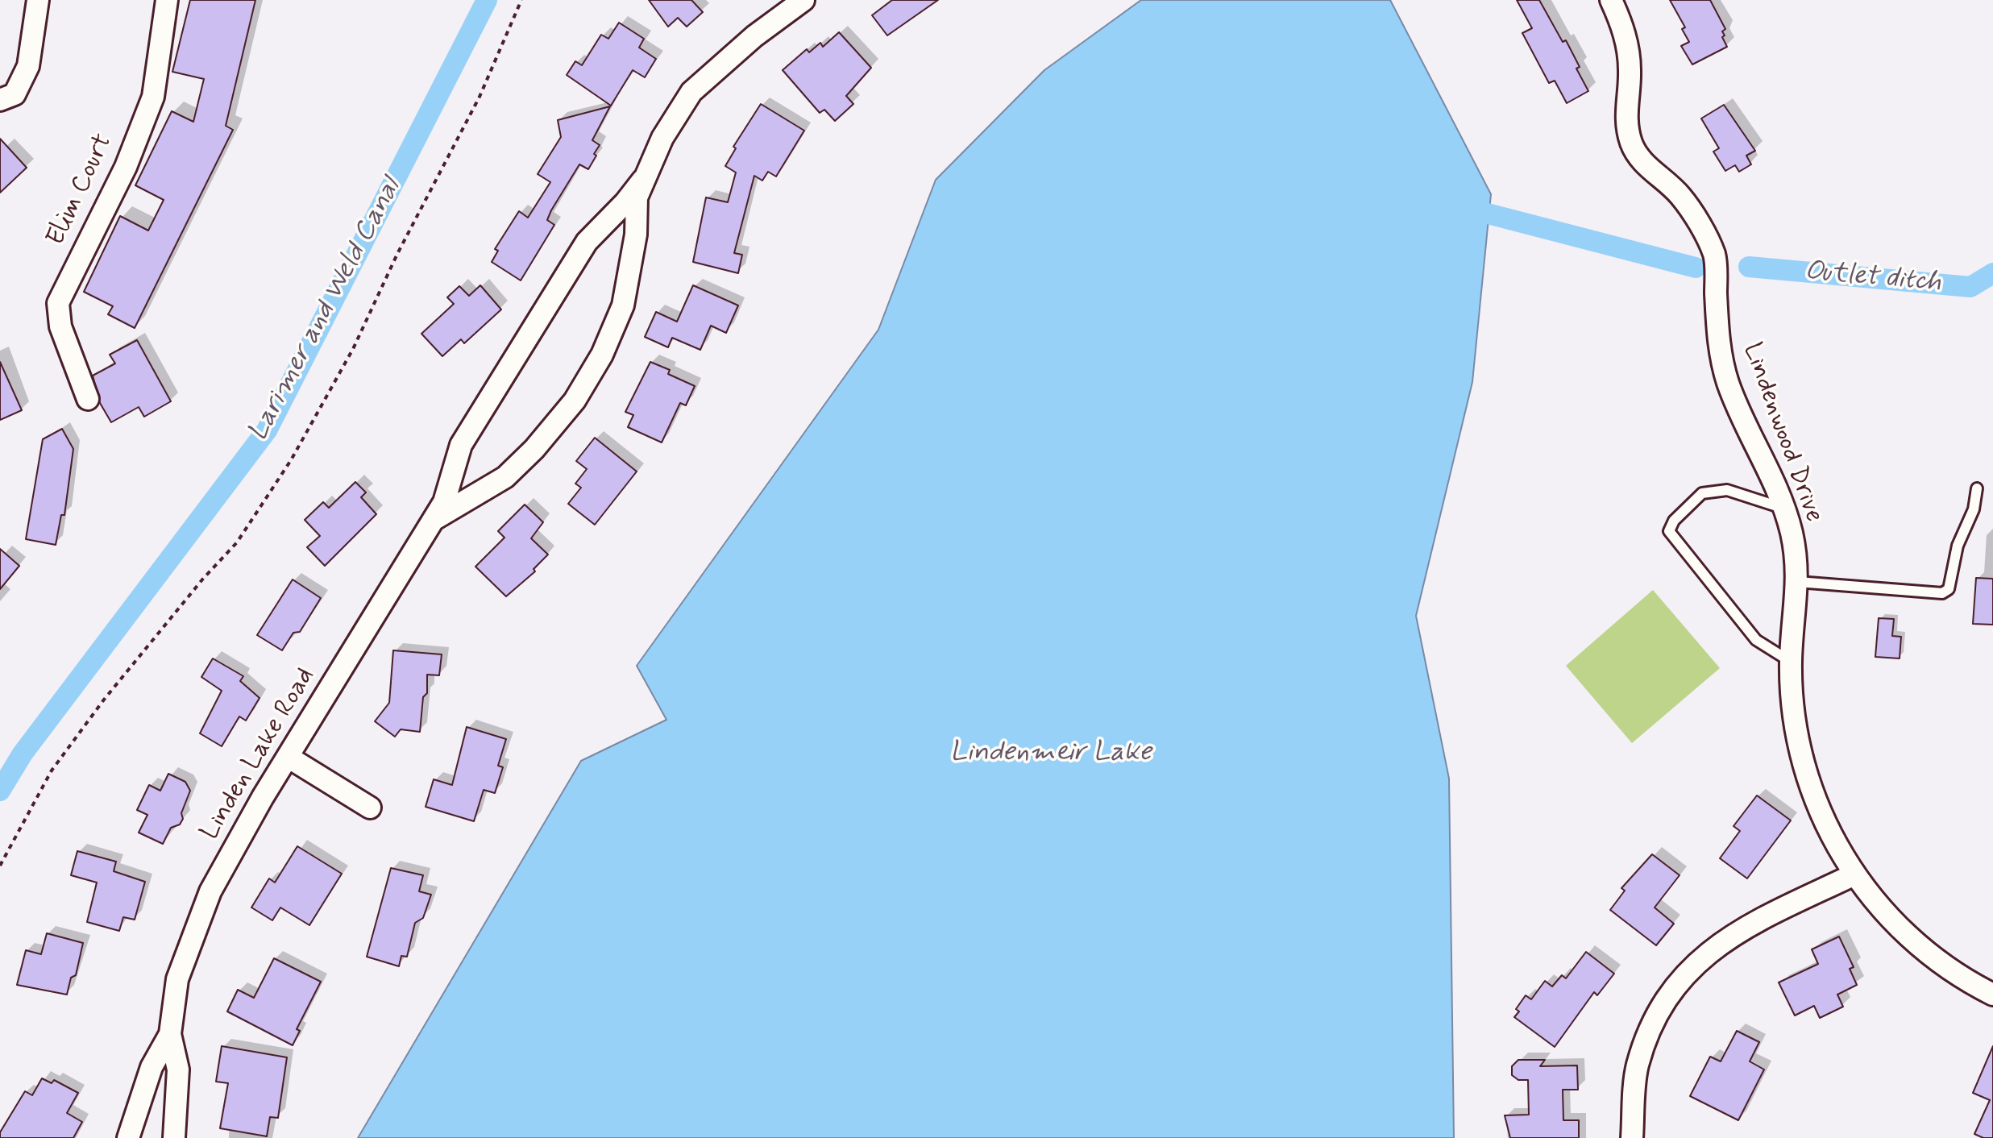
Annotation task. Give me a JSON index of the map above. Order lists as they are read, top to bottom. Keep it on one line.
{"streets":{"street":["Elim Court","Lindenwood Drive","Linden Lake Road"]},"water":["Outlet ditch","Larimer and Weld Canal","Lindenmeir Lake"]}
